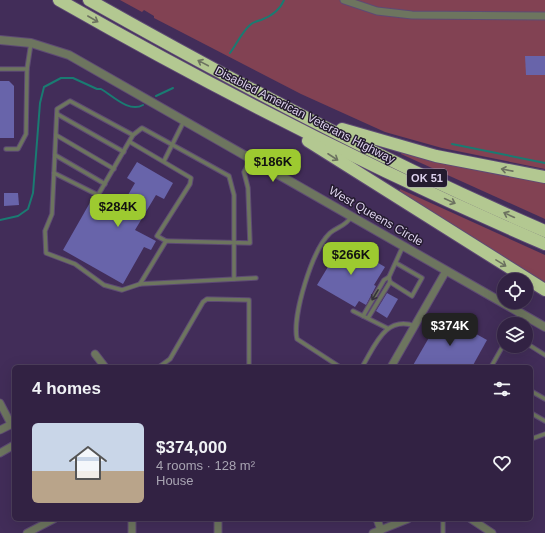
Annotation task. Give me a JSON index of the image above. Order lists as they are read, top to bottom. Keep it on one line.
{"streets":{"highway":["Disabled American Veterans Highway","OK 51"],"street":["West Queens Circle"]},"page":{"price":["$186K","$284K","$266K","$374K"],"heading":"4 homes","list":[{"name":"$374,000","note":"4 rooms · 128 m² · House"}]}}
